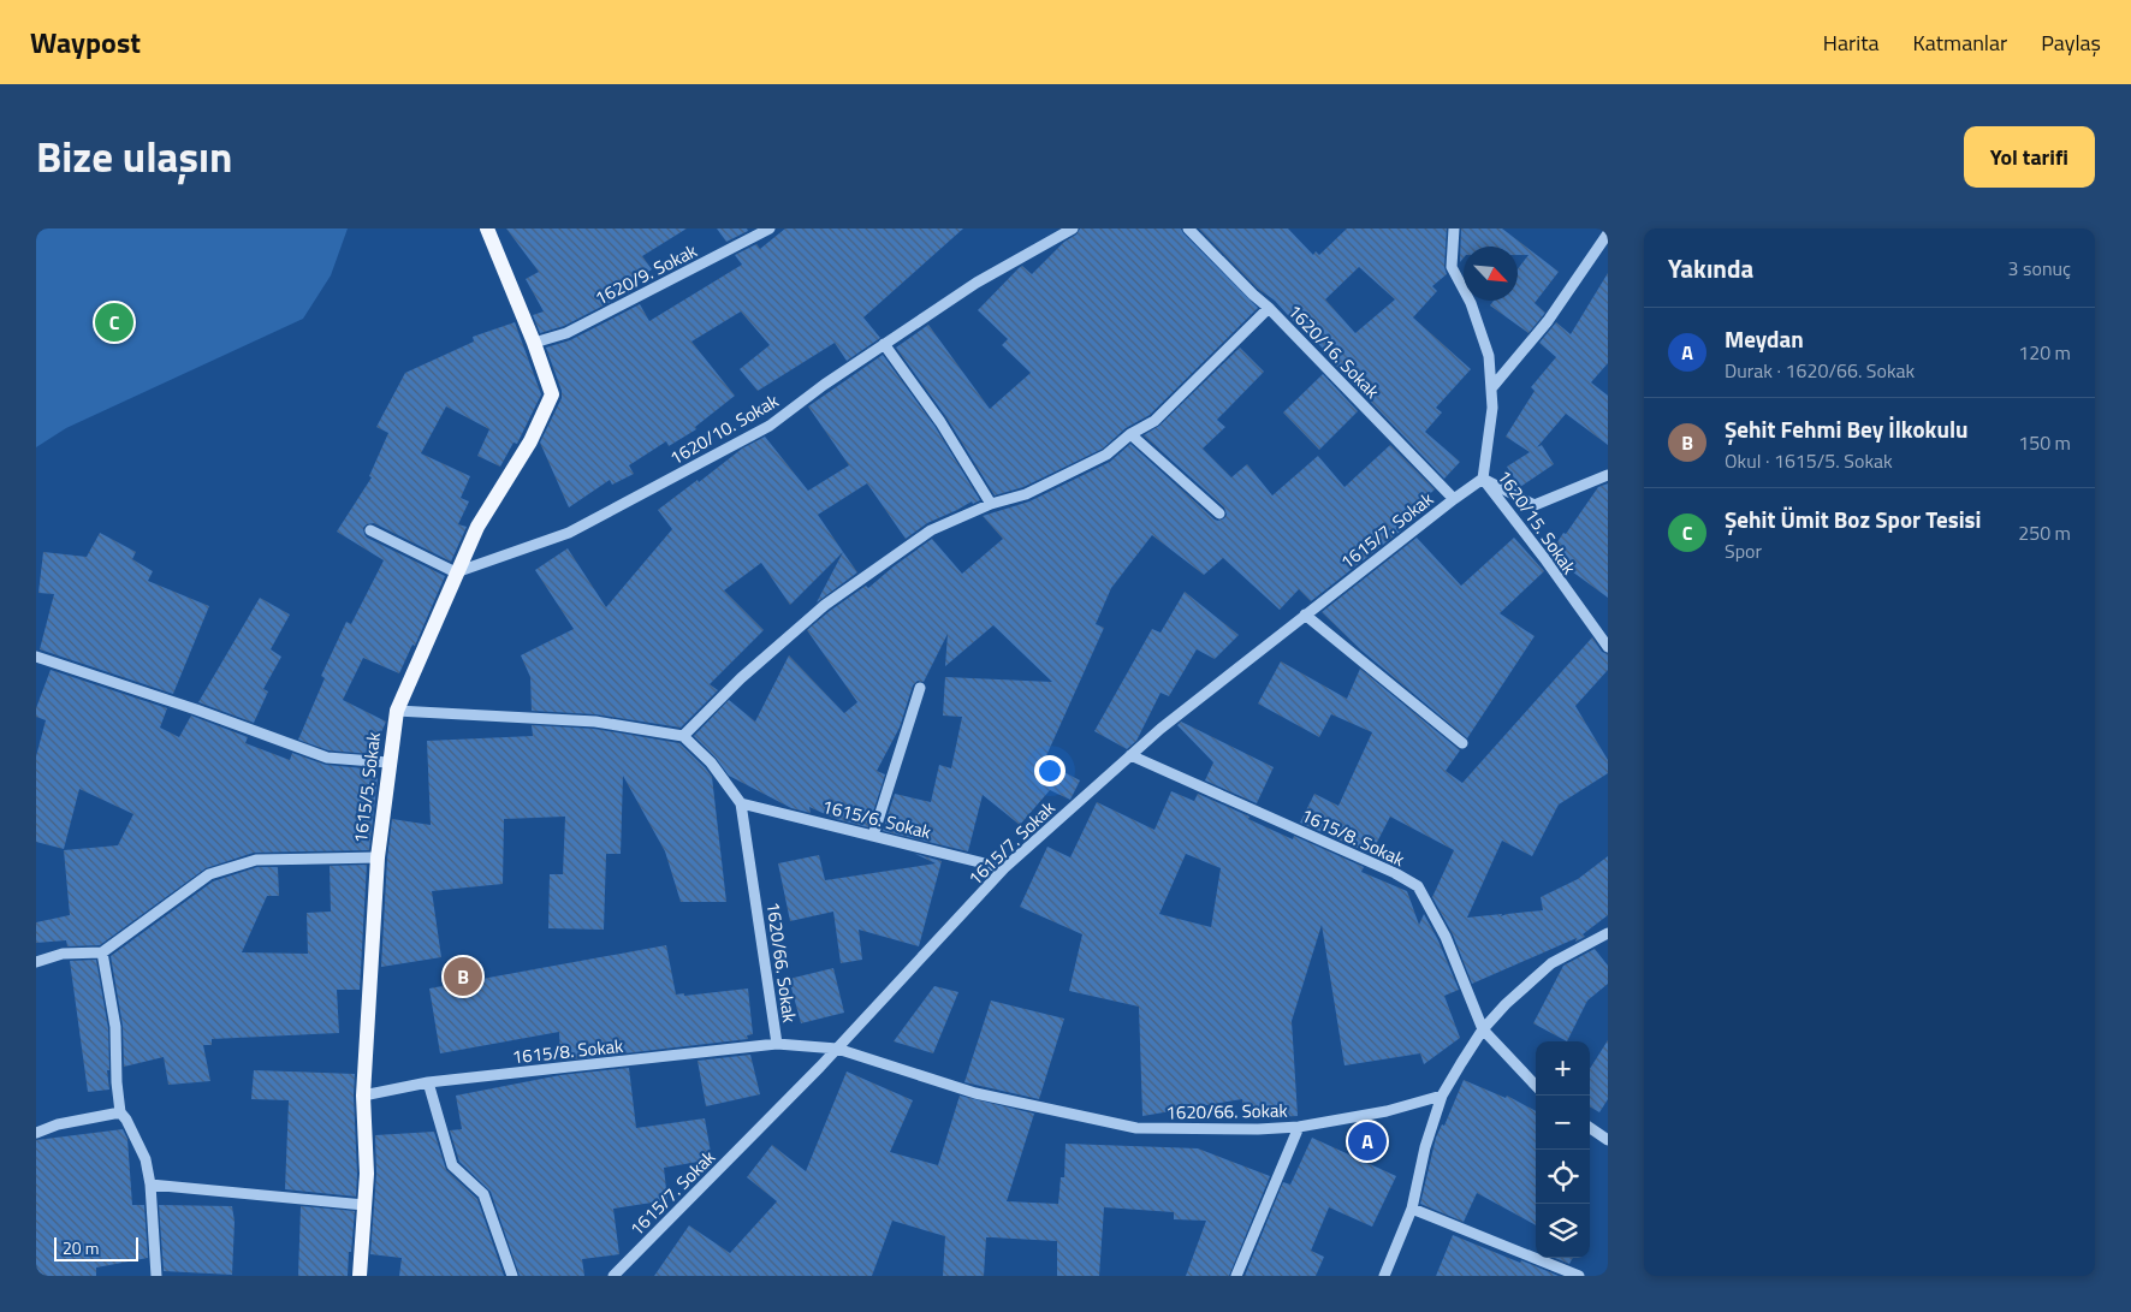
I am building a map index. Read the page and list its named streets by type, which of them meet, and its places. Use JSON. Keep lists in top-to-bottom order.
{
  "streets": {
    "main road": ["1615/5. Sokak"],
    "street": [
      "1620/9. Sokak",
      "1620/16. Sokak",
      "1620/10. Sokak",
      "1620/15. Sokak",
      "1615/7. Sokak",
      "1615/6. Sokak",
      "1615/8. Sokak",
      "1620/66. Sokak"
    ]
  },
  "crossings": [
    ["1620/9. Sokak", "1615/5. Sokak"],
    ["1620/16. Sokak", "1615/7. Sokak"],
    ["1620/10. Sokak", "1615/5. Sokak"],
    ["1620/15. Sokak", "1615/7. Sokak"],
    ["1615/7. Sokak", "1615/6. Sokak"],
    ["1615/7. Sokak", "1615/8. Sokak"],
    ["1615/7. Sokak", "1620/66. Sokak"],
    ["1615/5. Sokak", "1615/8. Sokak"],
    ["1615/6. Sokak", "1620/66. Sokak"],
    ["1615/8. Sokak", "1620/66. Sokak"]
  ],
  "scale_bar": "20 m",
  "north": "bottom right",
  "page": {
    "header": "Waypost",
    "nav": ["Harita", "Katmanlar", "Paylaş"],
    "title": "Bize ulaşın",
    "buttons": "Yol tarifi",
    "heading": ["Yakında", "3 sonuç"],
    "pins": ["C", "B", "A"],
    "list": [
      {
        "mark": "A",
        "name": "Meydan",
        "note": "Durak · 1620/66. Sokak",
        "value": "120 m"
      },
      {
        "mark": "B",
        "name": "Şehit Fehmi Bey İlkokulu",
        "note": "Okul · 1615/5. Sokak",
        "value": "150 m"
      },
      {
        "mark": "C",
        "name": "Şehit Ümit Boz Spor Tesisi",
        "note": "Spor",
        "value": "250 m"
      }
    ],
    "map_buttons": ["+", "−"],
    "scale": "20 m"
  }
}
